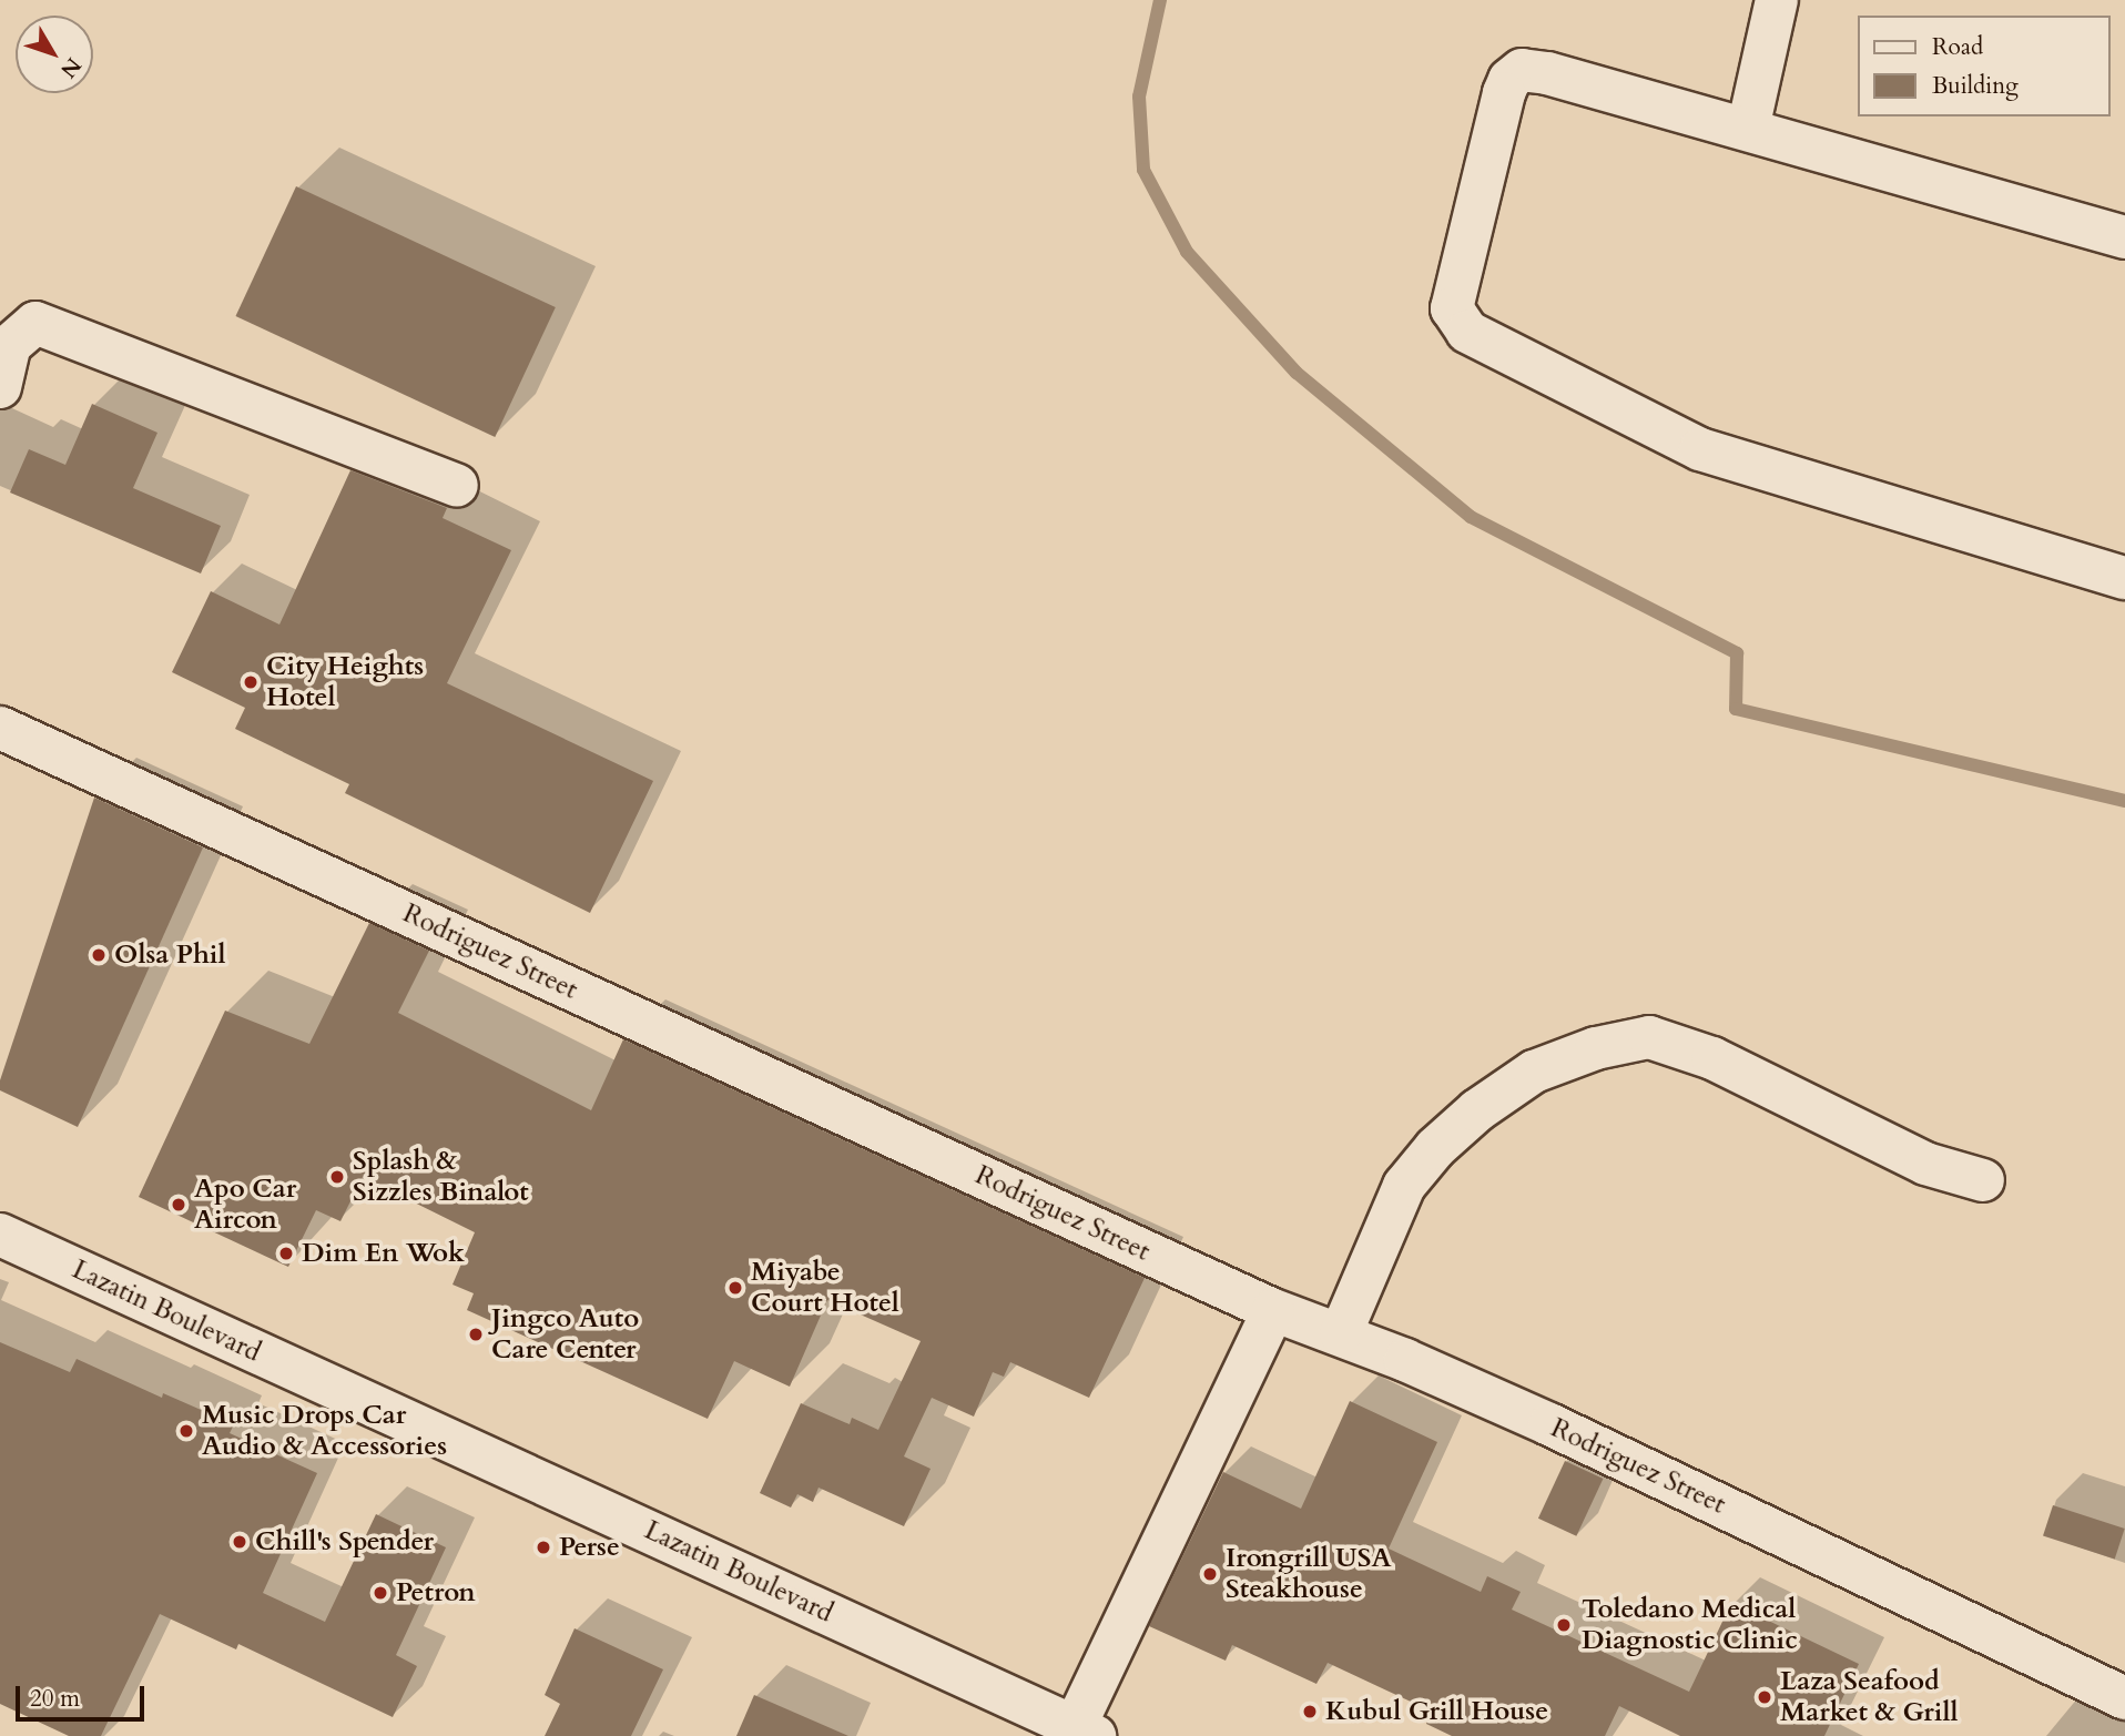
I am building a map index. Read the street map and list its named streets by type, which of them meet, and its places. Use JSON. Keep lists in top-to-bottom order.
{
  "streets": {
    "street": ["Rodriguez Street", "Lazatin Boulevard"]
  },
  "places": [
    "City Heights Hotel",
    "Olsa Phil",
    "Splash & Sizzles Binalot",
    "Apo Car Aircon",
    "Dim En Wok",
    "Miyabe Court Hotel",
    "Jingco Auto Care Center",
    "Music Drops Car Audio & Accessories",
    "Chill's Spender",
    "Perse",
    "Irongrill USA Steakhouse",
    "Petron",
    "Toledano Medical Diagnostic Clinic",
    "Laza Seafood Market & Grill",
    "Kubul Grill House"
  ],
  "legend": ["Road", "Building"],
  "scale_bar": "20 m",
  "north": "bottom right"
}
